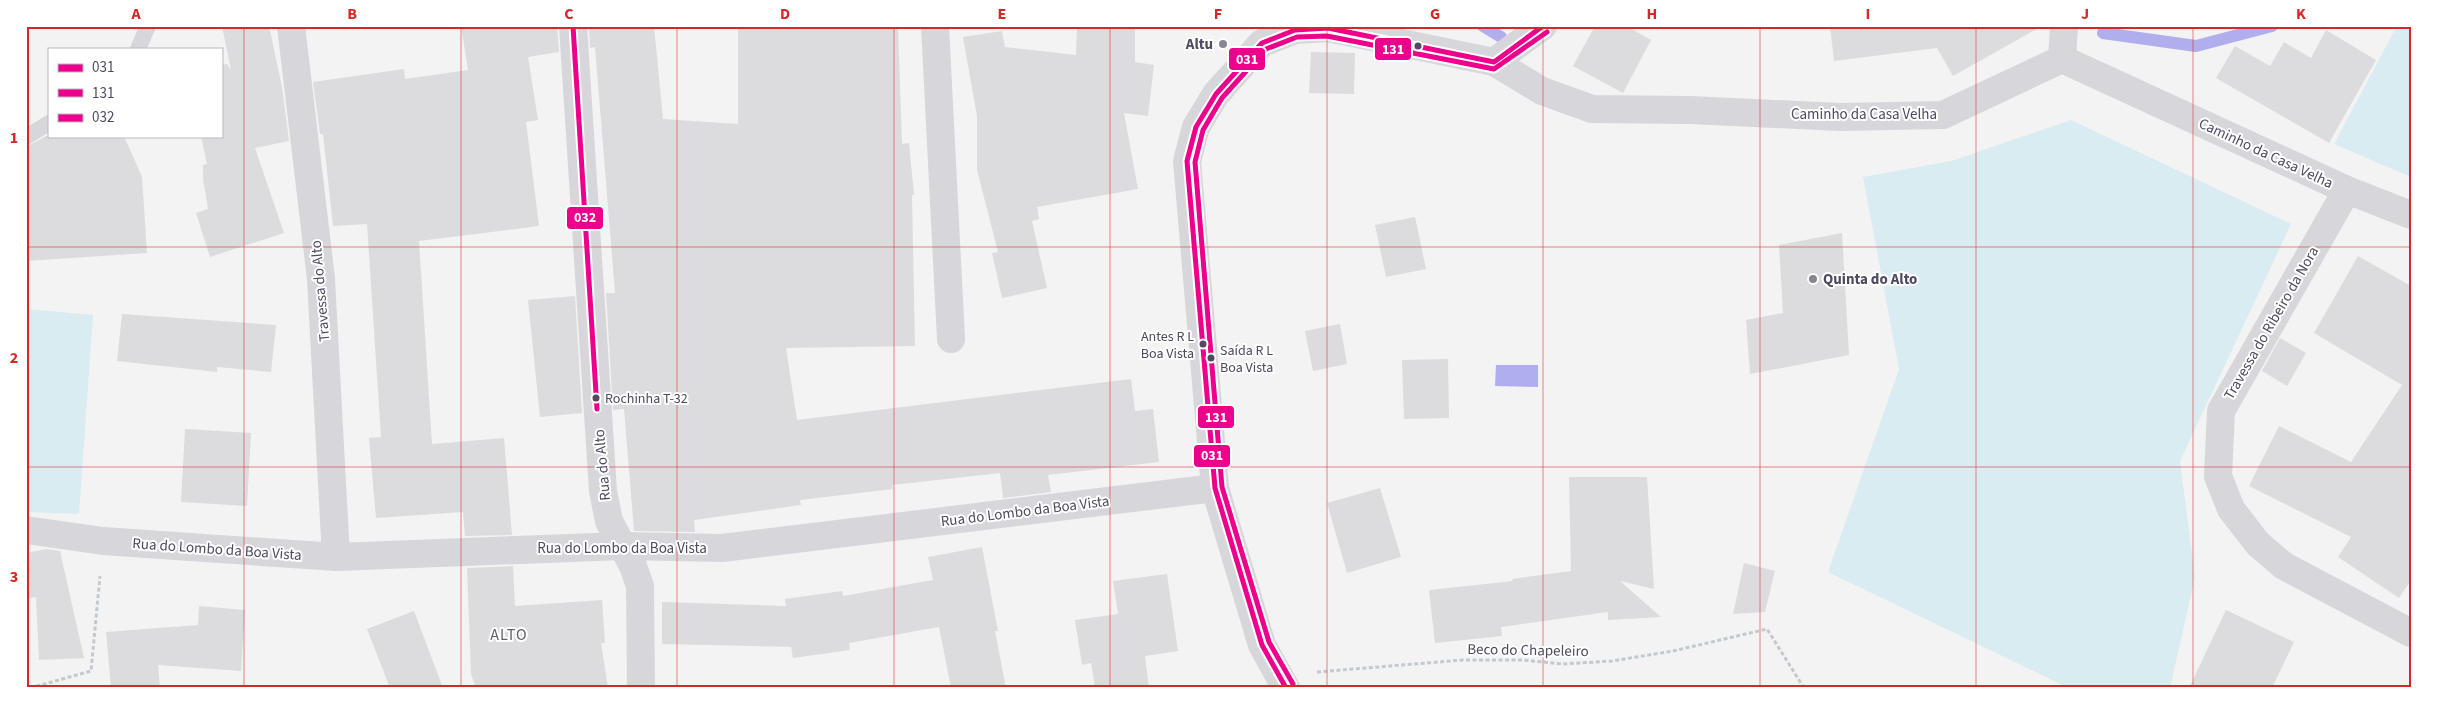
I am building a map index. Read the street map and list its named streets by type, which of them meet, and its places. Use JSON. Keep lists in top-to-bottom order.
{
  "streets": {
    "street": [
      "Caminho da Casa Velha",
      "Travessa do Alto",
      "Travessa do Ribeiro da Nora",
      "Rua do Alto",
      "Rua do Lombo da Boa Vista"
    ],
    "path": ["Beco do Chapeleiro"]
  },
  "crossings": [
    ["Caminho da Casa Velha", "Travessa do Ribeiro da Nora"],
    ["Travessa do Alto", "Rua do Lombo da Boa Vista"],
    ["Rua do Alto", "Rua do Lombo da Boa Vista"]
  ],
  "districts": ["ALTO"],
  "places": [
    "Altu",
    "Quinta do Alto",
    "Antes R L Boa Vista",
    "Saída R L Boa Vista",
    "Rochinha T-32"
  ],
  "lines": ["transit line 031", "transit line 032", "transit line 131"],
  "legend": ["031", "131", "032"],
  "grid": {
    "columns": [
      "A",
      "B",
      "C",
      "D",
      "E",
      "F",
      "G",
      "H",
      "I",
      "J",
      "K"
    ],
    "rows": ["1", "2", "3"]
  }
}
